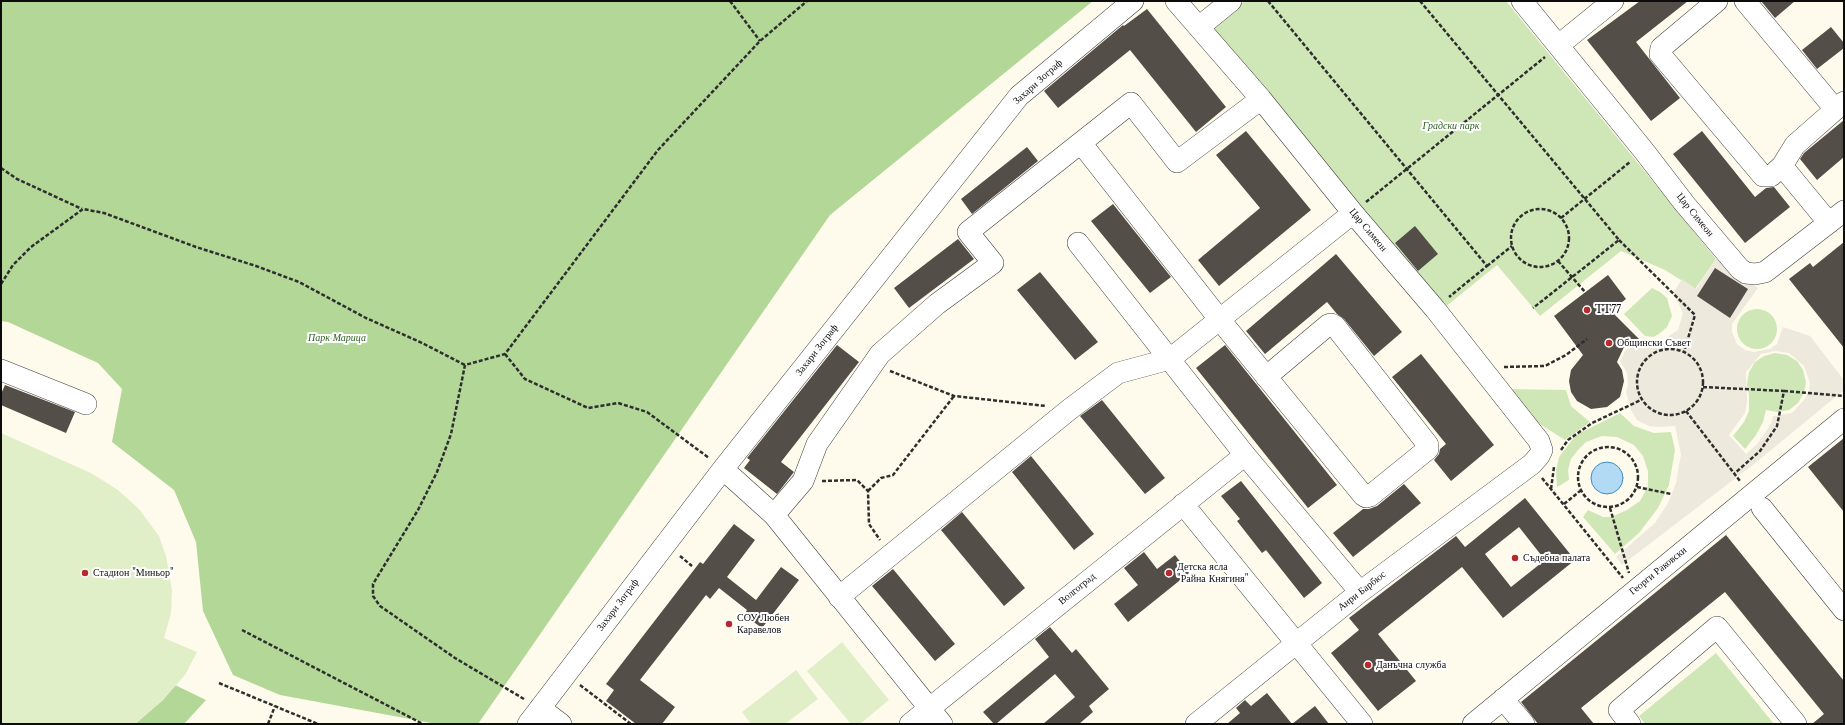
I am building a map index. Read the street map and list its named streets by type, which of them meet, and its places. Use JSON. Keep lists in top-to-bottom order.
{
  "streets": {
    "street": [
      "Захари Зограф",
      "Цар Симеон",
      "Георги Раковски",
      "Волгоград",
      "Анри Барбюс"
    ]
  },
  "crossings": [
    ["Цар Симеон", "Анри Барбюс"]
  ],
  "parks": ["Градски парк", "Парк Марица"],
  "places": [
    "TT77",
    "Общински Съвет",
    "Съдебна палата",
    "Стадион \"Миньор\"",
    "Детска ясла \"Райна Княгиня\"",
    "СОУ Любен Каравелов",
    "Данъчна служба"
  ]
}
